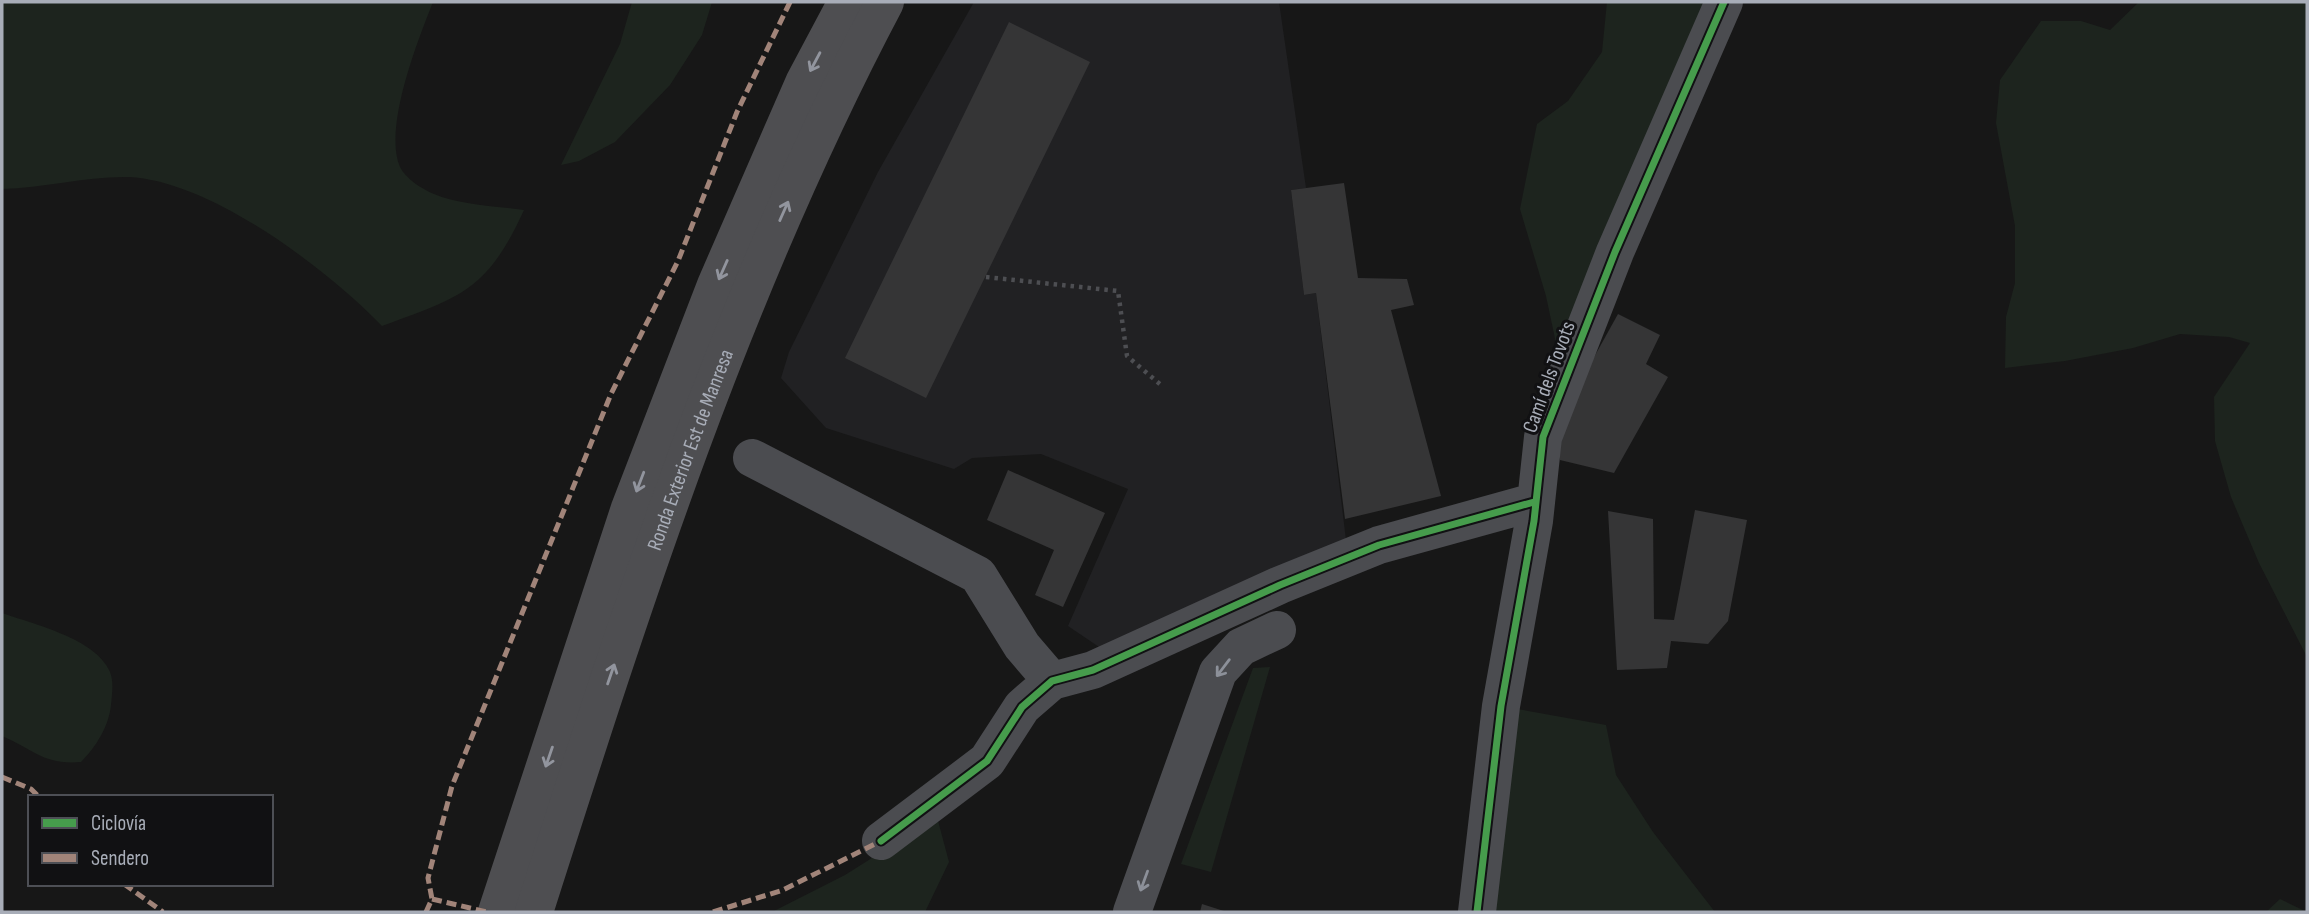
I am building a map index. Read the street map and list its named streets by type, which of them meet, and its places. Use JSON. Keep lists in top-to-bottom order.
{
  "streets": {
    "highway": ["Ronda Exterior Est de Manresa"],
    "street": ["Camí dels Tovots"]
  },
  "legend": ["Ciclovía", "Sendero"]
}
